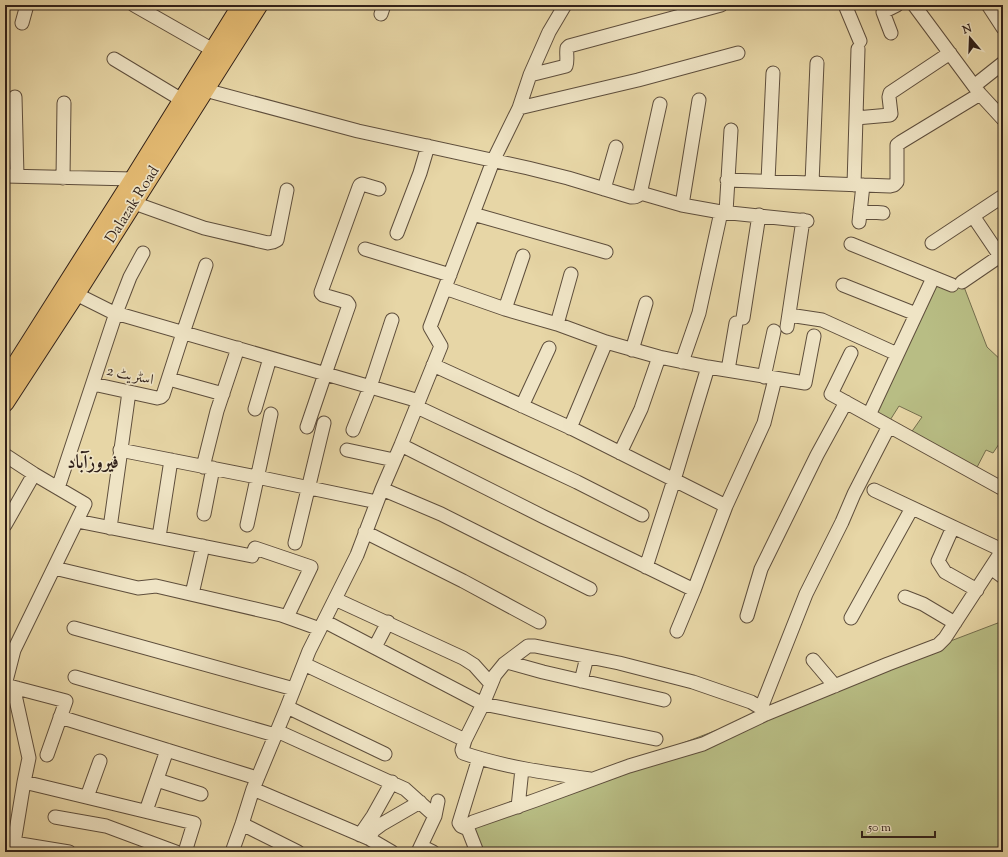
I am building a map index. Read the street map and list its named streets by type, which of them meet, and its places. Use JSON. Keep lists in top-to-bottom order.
{
  "streets": {
    "main road": ["Dalazak Road"],
    "street": ["اسٹریٹ 2"]
  },
  "districts": ["فیروزآباد"],
  "scale_bar": "50 m",
  "north": "top"
}
